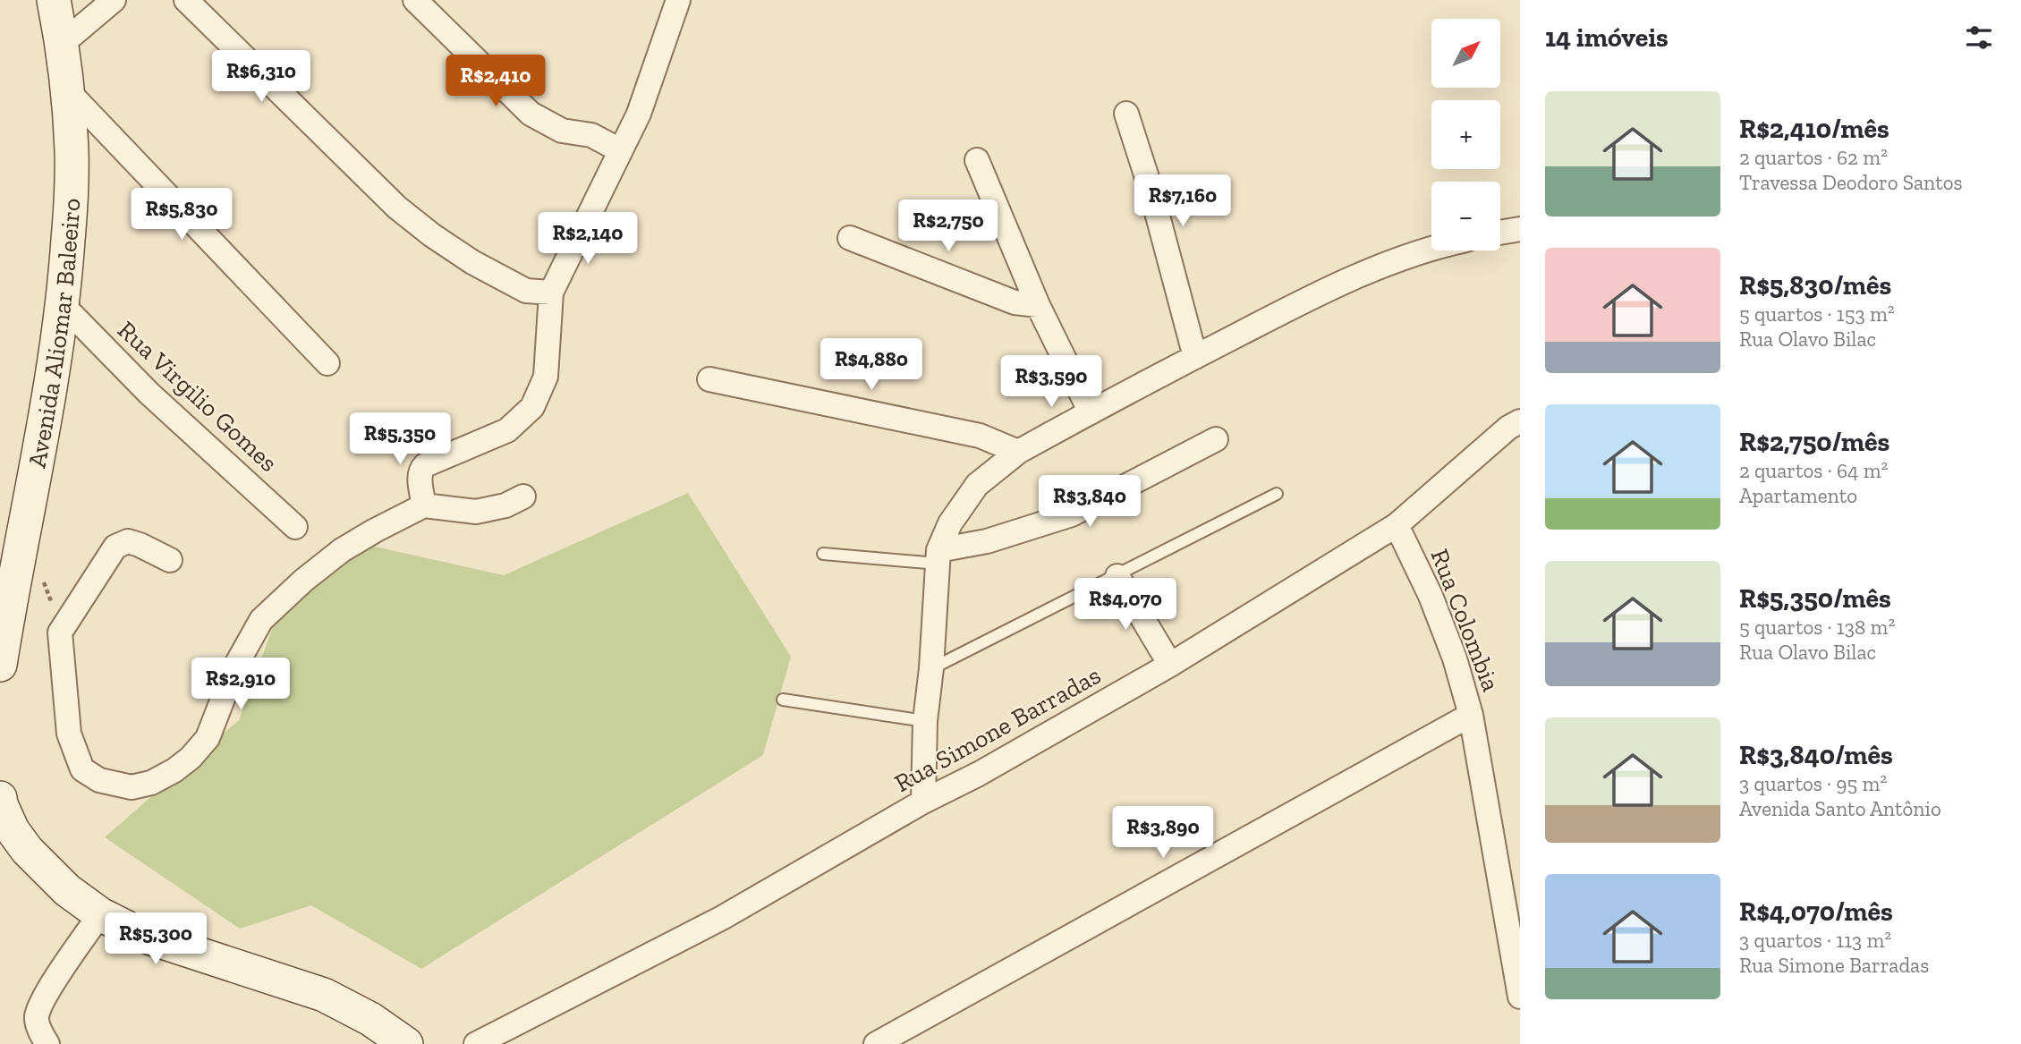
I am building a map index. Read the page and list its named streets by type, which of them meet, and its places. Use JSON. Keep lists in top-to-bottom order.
{
  "streets": {
    "main road": ["Avenida Aliomar Baleeiro"],
    "street": ["Rua Virgilio Gomes", "Rua Colombia", "Rua Simone Barradas"]
  },
  "crossings": [
    ["Avenida Aliomar Baleeiro", "Rua Virgilio Gomes"],
    ["Rua Colombia", "Rua Simone Barradas"]
  ],
  "north": "top right",
  "page": {
    "heading": "14 imóveis",
    "map_buttons": ["+", "−"],
    "price": [
      "R$6,310",
      "R$2,410",
      "R$7,160",
      "R$5,830",
      "R$2,750",
      "R$2,140",
      "R$4,880",
      "R$3,590",
      "R$5,350",
      "R$3,840",
      "R$4,070",
      "R$2,910",
      "R$3,890",
      "R$5,300"
    ],
    "list": [
      {
        "name": "R$2,410/mês",
        "note": "2 quartos · 62 m² · Travessa Deodoro Santos"
      },
      {
        "name": "R$5,830/mês",
        "note": "5 quartos · 153 m² · Rua Olavo Bilac"
      },
      {
        "name": "R$2,750/mês",
        "note": "2 quartos · 64 m² · Apartamento"
      },
      {
        "name": "R$5,350/mês",
        "note": "5 quartos · 138 m² · Rua Olavo Bilac"
      },
      {
        "name": "R$3,840/mês",
        "note": "3 quartos · 95 m² · Avenida Santo Antônio"
      },
      {
        "name": "R$4,070/mês",
        "note": "3 quartos · 113 m² · Rua Simone Barradas"
      }
    ]
  }
}
